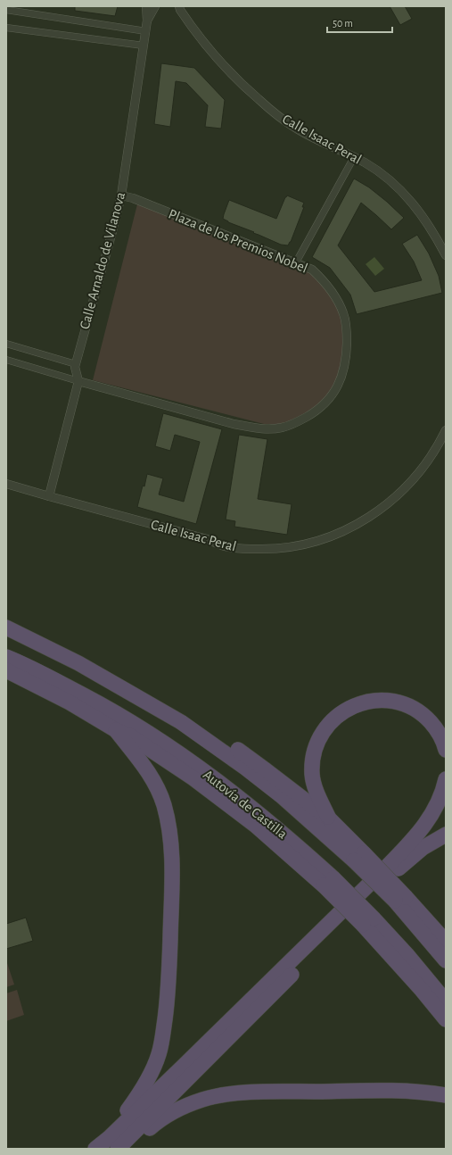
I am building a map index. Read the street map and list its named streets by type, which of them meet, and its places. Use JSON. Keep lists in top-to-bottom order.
{
  "streets": {
    "highway": ["Autovía de Castilla"],
    "street": ["Calle Isaac Peral", "Plaza de los Premios Nobel", "Calle Arnaldo de Vilanova"]
  },
  "crossings": [
    ["Calle Isaac Peral", "Calle Arnaldo de Vilanova"],
    ["Plaza de los Premios Nobel", "Calle Arnaldo de Vilanova"]
  ],
  "scale_bar": "50 m"
}
